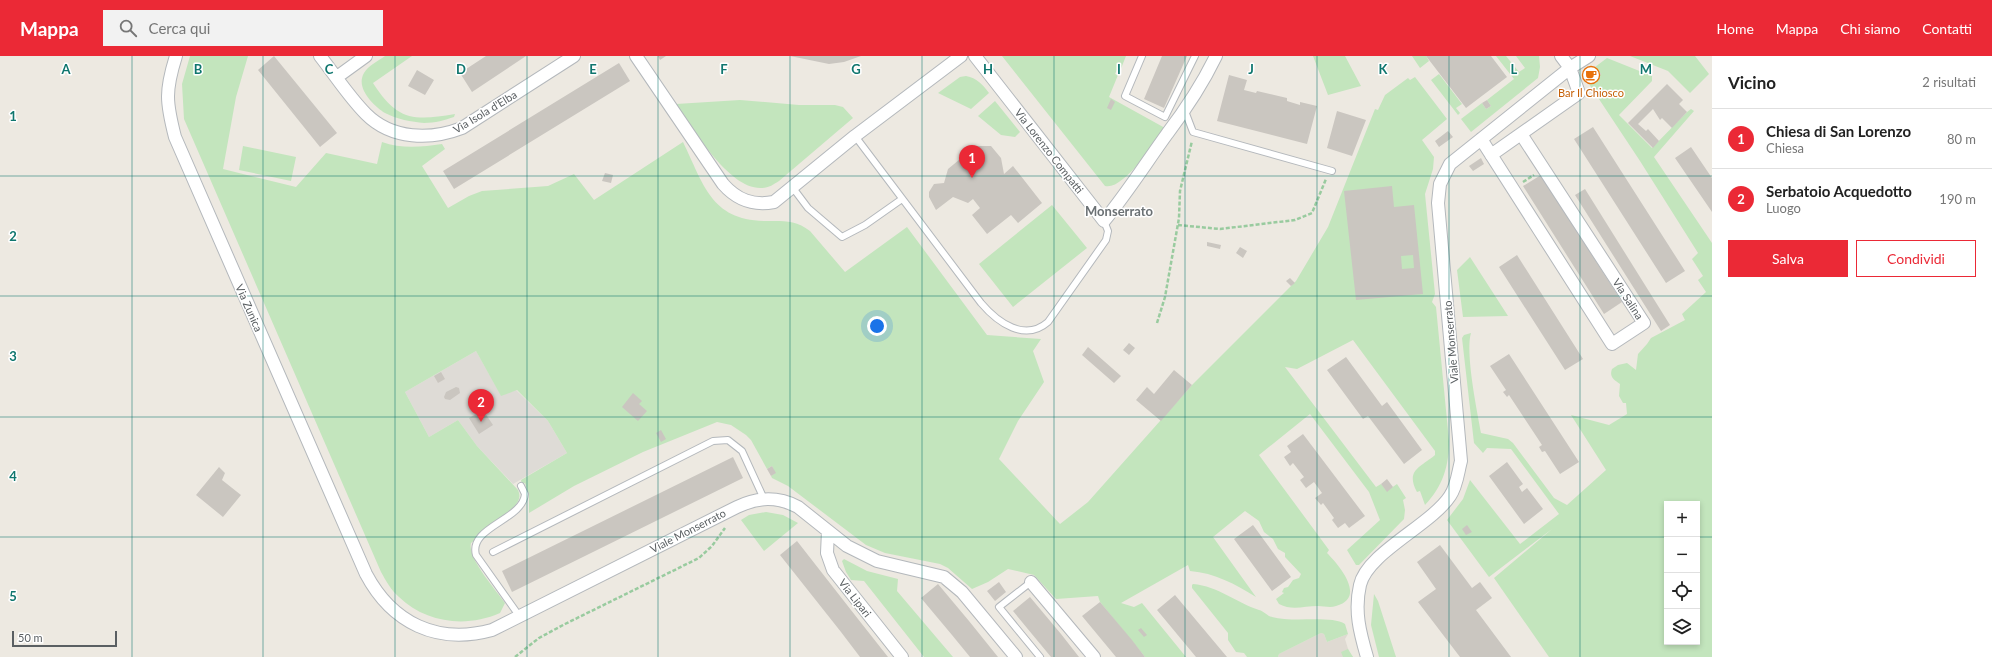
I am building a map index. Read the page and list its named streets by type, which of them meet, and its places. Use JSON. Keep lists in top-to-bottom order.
{
  "streets": {
    "street": [
      "Via Isola d'Elba",
      "Via Lorenzo Compatti",
      "Via Salina",
      "Via Zunica",
      "Viale Monserrato",
      "Via Lipari"
    ]
  },
  "crossings": [
    ["Via Salina", "Viale Monserrato"],
    ["Via Zunica", "Viale Monserrato"],
    ["Viale Monserrato", "Via Lipari"]
  ],
  "districts": ["Monserrato"],
  "places": {
    "cafe": ["Bar Il Chiosco"]
  },
  "scale_bar": "50 m",
  "page": {
    "header": "Mappa",
    "search": "Cerca qui",
    "nav": [
      "Home",
      "Mappa",
      "Chi siamo",
      "Contatti"
    ],
    "heading": ["Vicino", "2 risultati"],
    "list": [
      {
        "mark": "1",
        "name": "Chiesa di San Lorenzo",
        "note": "Chiesa",
        "value": "80 m"
      },
      {
        "mark": "2",
        "name": "Serbatoio Acquedotto",
        "note": "Luogo",
        "value": "190 m"
      }
    ],
    "pins": ["1", "2"],
    "buttons": ["Salva", "Condividi"],
    "map_buttons": ["+", "−"],
    "scale": "50 m"
  },
  "grid": {
    "columns": [
      "A",
      "B",
      "C",
      "D",
      "E",
      "F",
      "G",
      "H",
      "I",
      "J",
      "K",
      "L",
      "M"
    ],
    "rows": [
      "1",
      "2",
      "3",
      "4",
      "5"
    ]
  }
}
